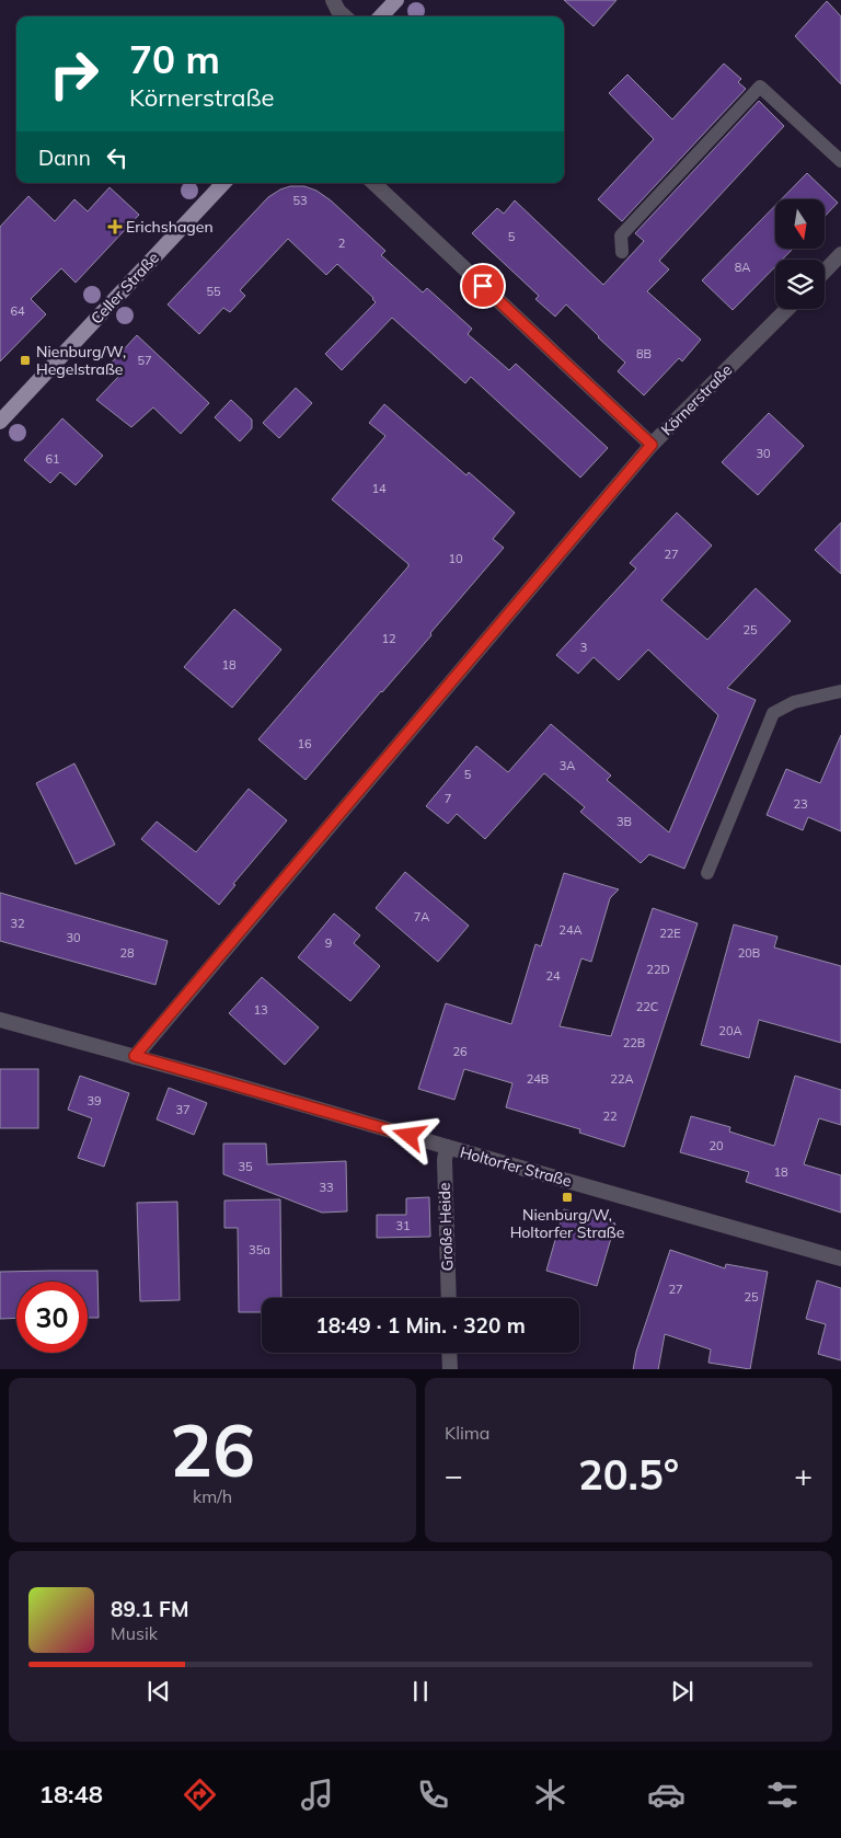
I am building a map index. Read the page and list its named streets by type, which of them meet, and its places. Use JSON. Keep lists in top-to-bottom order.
{
  "streets": {
    "main road": ["Celler Straße"],
    "street": ["Körnerstraße", "Holtorfer Straße", "Große Heide"]
  },
  "crossings": [
    ["Körnerstraße", "Holtorfer Straße"],
    ["Holtorfer Straße", "Große Heide"]
  ],
  "places": {
    "health": ["Erichshagen"],
    "transit": ["Nienburg/W, Hegelstraße", "Nienburg/W, Holtorfer Straße"]
  },
  "house_numbers": [
    "53",
    "5",
    "2",
    "8A",
    "55",
    "64",
    "8B",
    "57",
    "30",
    "61",
    "14",
    "27",
    "10",
    "25",
    "12",
    "3",
    "18",
    "16",
    "3A",
    "5",
    "7",
    "23",
    "3B",
    "7A",
    "32",
    "24A",
    "22E",
    "30",
    "9",
    "28",
    "20B",
    "22D",
    "24",
    "22C",
    "13",
    "20A",
    "22B",
    "26",
    "24B",
    "22A",
    "39",
    "37",
    "22",
    "20",
    "35",
    "18",
    "33",
    "31",
    "35a",
    "27",
    "25"
  ],
  "north": "bottom",
  "page": {
    "turn": ["70 m", "Körnerstraße"],
    "then": "Dann",
    "limit": "30",
    "trip": "18:49 · 1 Min. · 320 m",
    "tile": [
      ["26", "km/h"],
      "Klima"
    ],
    "heat": ["−", "20.5°", "+"],
    "song": ["89.1 FM", "Musik"],
    "tabs": "18:48"
  }
}
